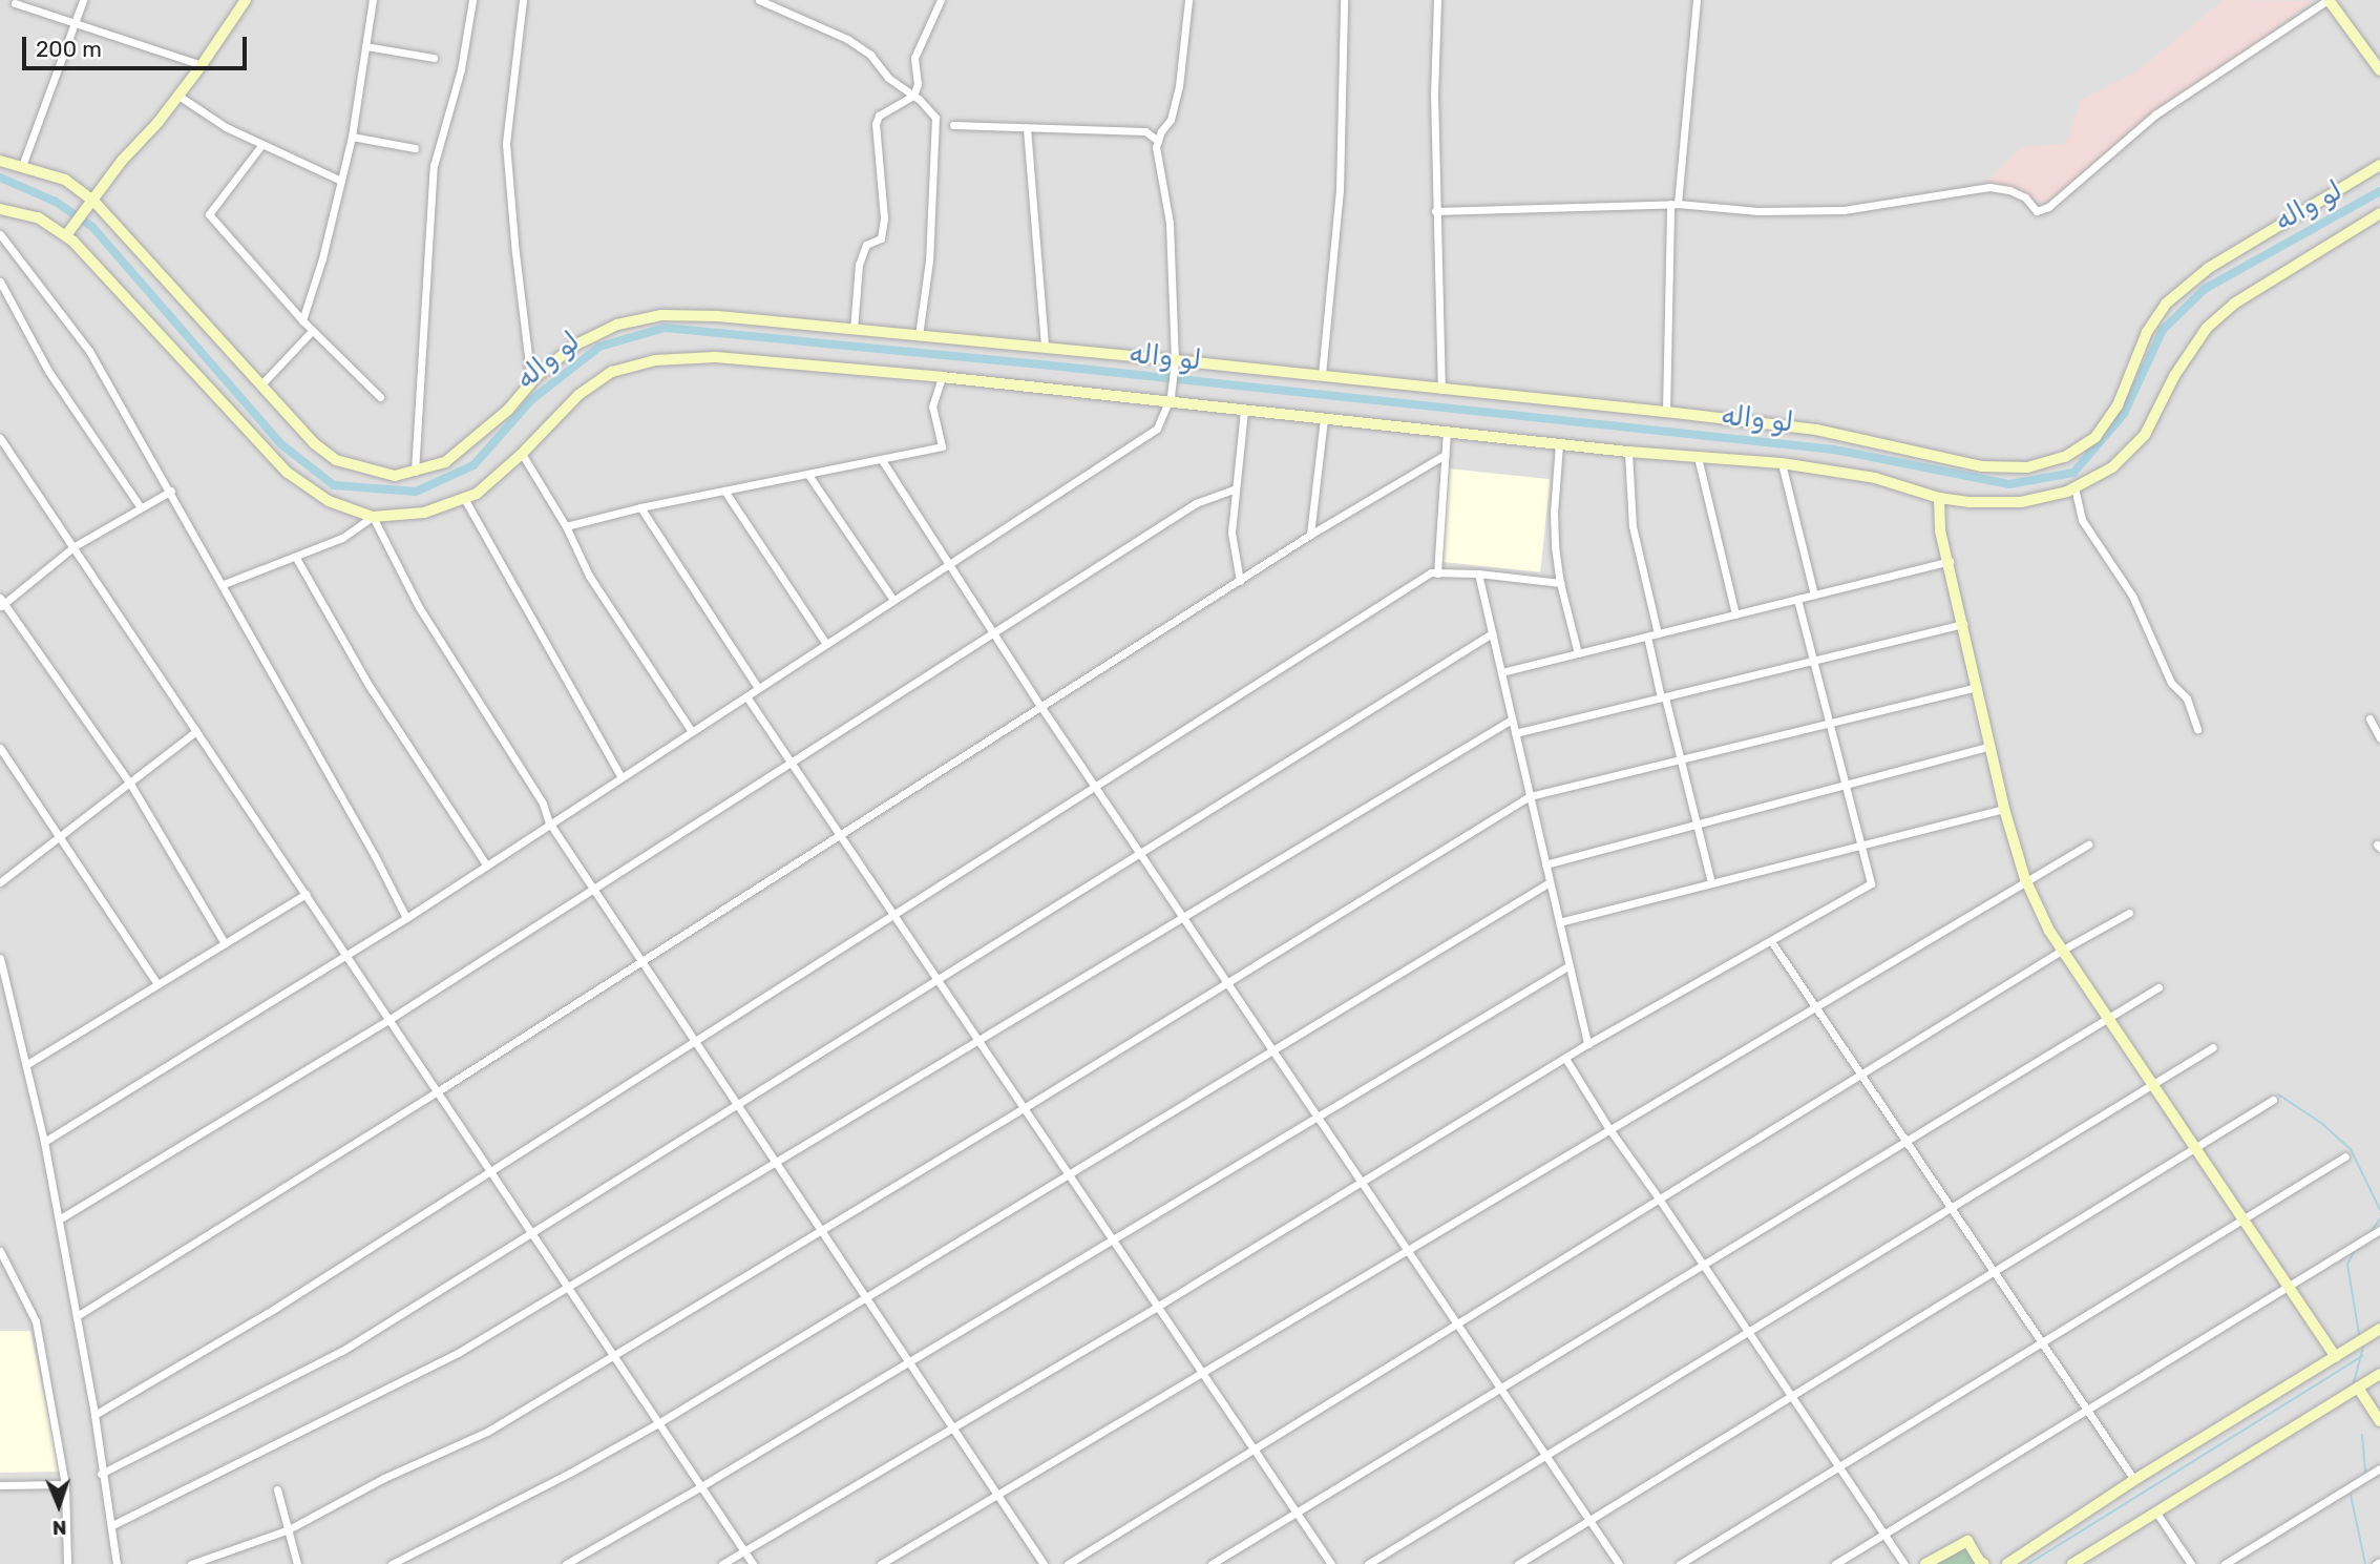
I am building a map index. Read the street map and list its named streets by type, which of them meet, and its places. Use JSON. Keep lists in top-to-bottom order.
{
  "water": ["لو واله"],
  "scale_bar": "200 m",
  "north": "bottom"
}
